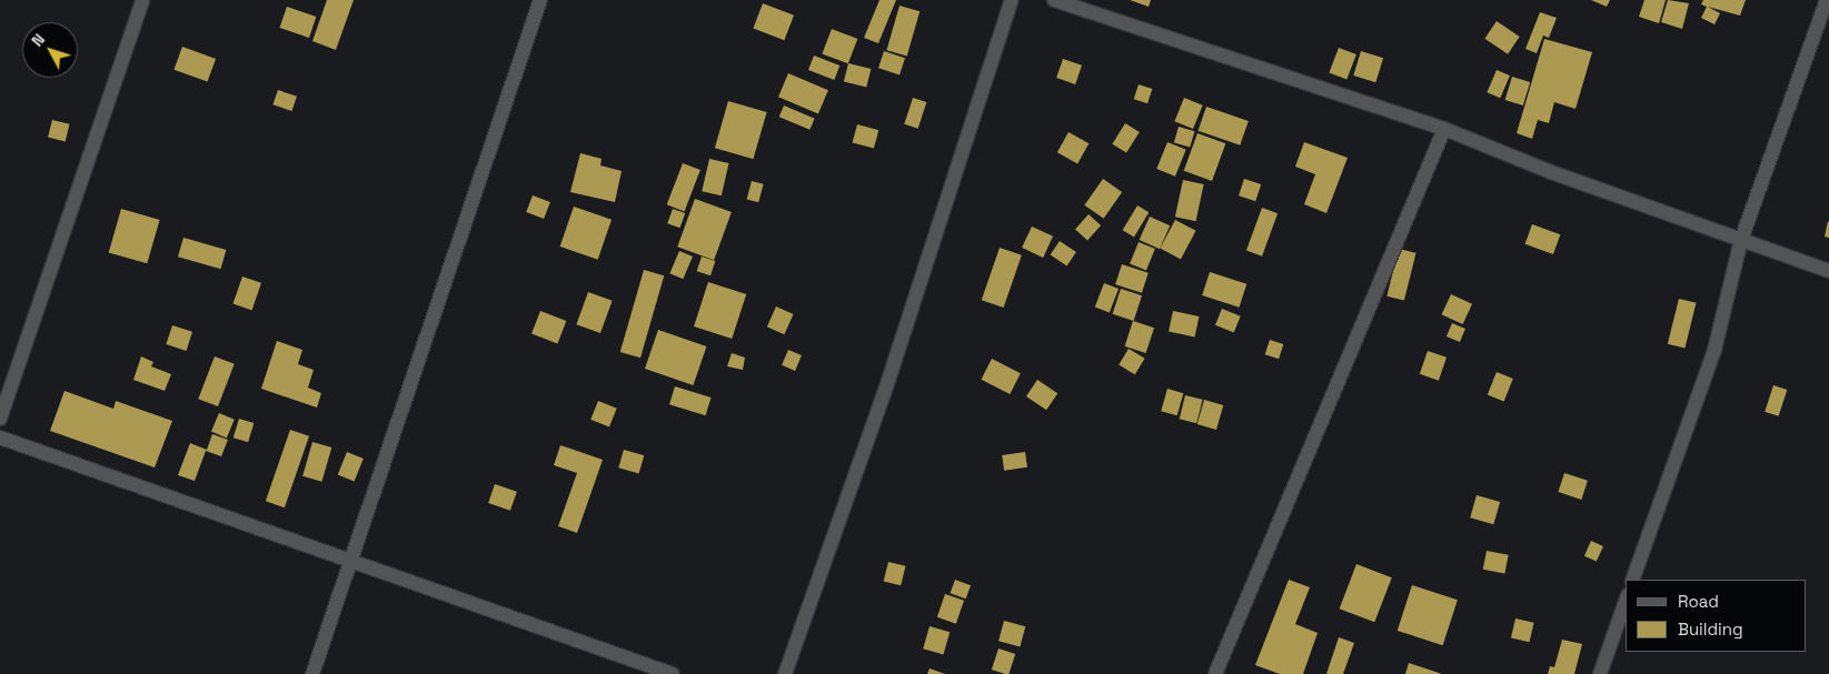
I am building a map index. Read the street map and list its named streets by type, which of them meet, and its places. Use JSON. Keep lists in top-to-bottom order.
{
  "legend": ["Road", "Building"],
  "north": "top left"
}
